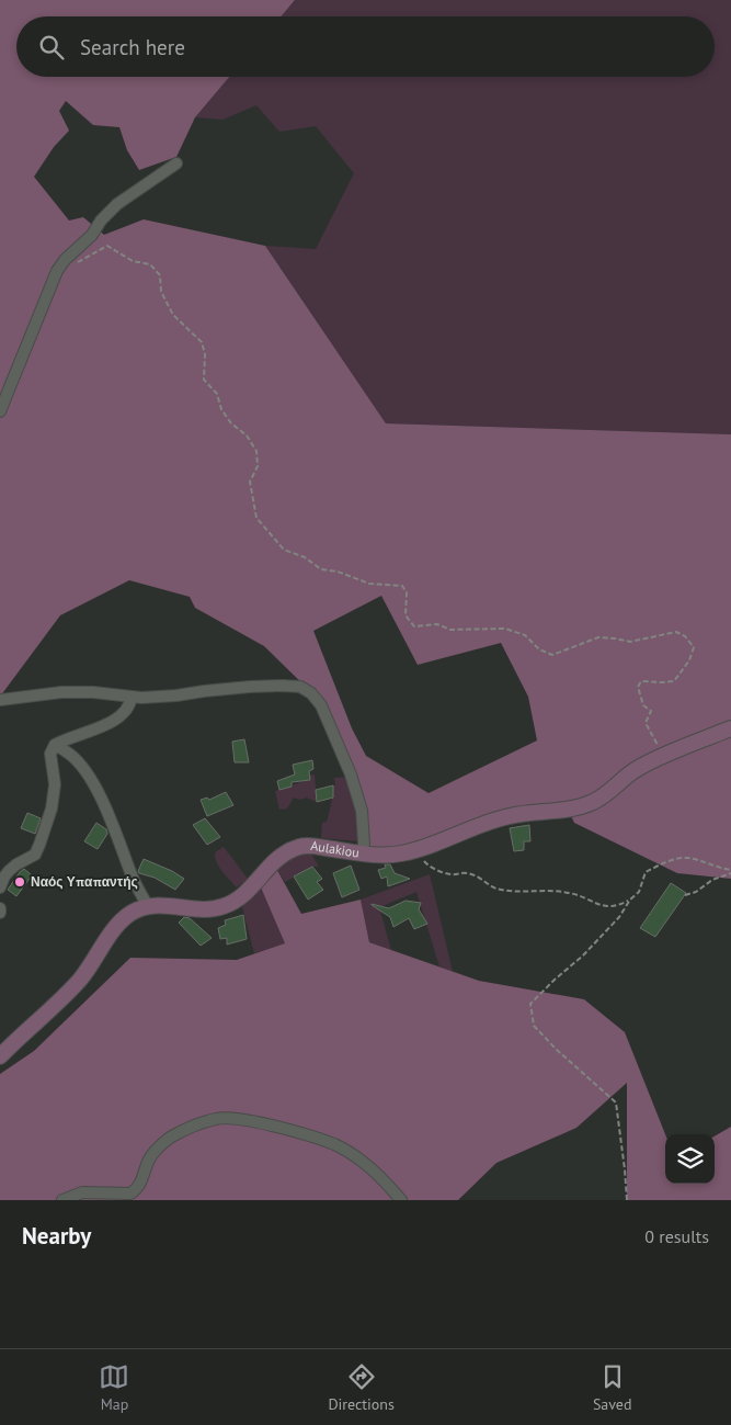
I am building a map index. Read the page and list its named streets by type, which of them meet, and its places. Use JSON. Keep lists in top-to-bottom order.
{
  "streets": {
    "street": ["Aulakiou"]
  },
  "places": ["Ναός Υπαπαντής"],
  "page": {
    "search": "Search here",
    "heading": ["Nearby", "0 results"],
    "nav": ["Map", "Directions", "Saved"]
  }
}
